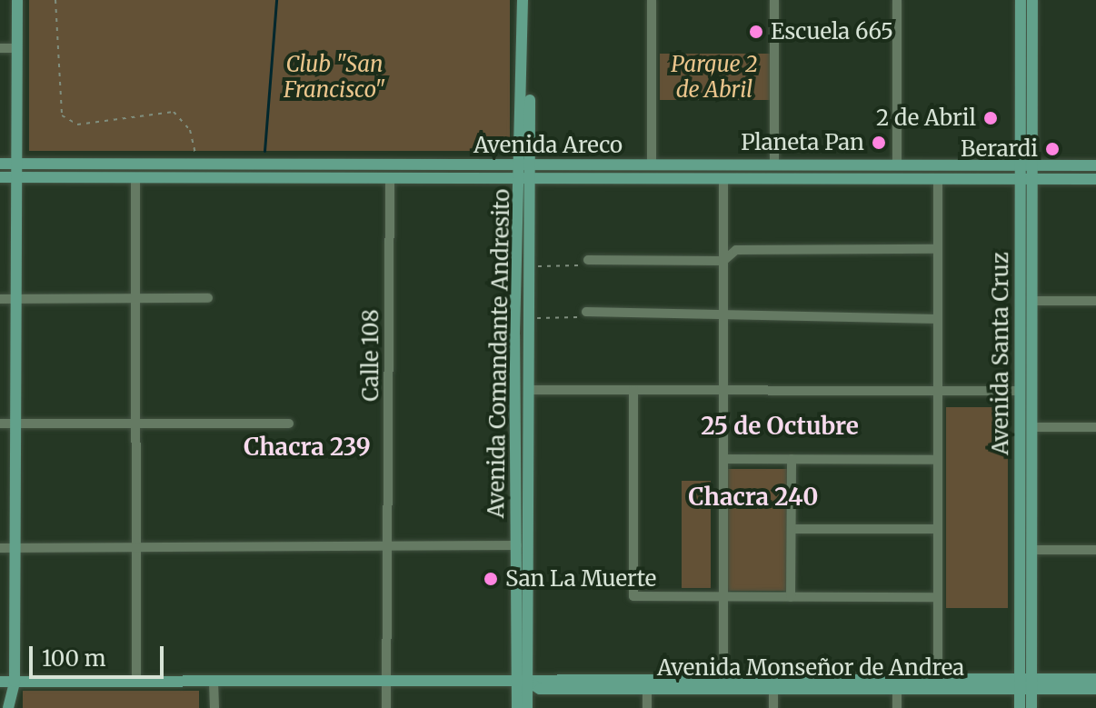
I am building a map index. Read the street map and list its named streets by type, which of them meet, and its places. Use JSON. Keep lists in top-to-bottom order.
{
  "streets": {
    "main road": [
      "Avenida Areco",
      "Avenida Comandante Andresito",
      "Avenida Santa Cruz",
      "Avenida Monseñor de Andrea"
    ],
    "street": ["Calle 108"]
  },
  "crossings": [
    ["Avenida Areco", "Avenida Comandante Andresito"],
    ["Avenida Areco", "Avenida Santa Cruz"],
    ["Avenida Areco", "Calle 108"],
    ["Avenida Comandante Andresito", "Avenida Monseñor de Andrea"],
    ["Avenida Santa Cruz", "Avenida Monseñor de Andrea"],
    ["Calle 108", "Avenida Monseñor de Andrea"]
  ],
  "districts": ["25 de Octubre", "Chacra 239", "Chacra 240"],
  "parks": ["Club \"San Francisco\"", "Parque 2 de Abril"],
  "places": [
    "Escuela 665",
    "2 de Abril",
    "Planeta Pan",
    "Berardi",
    "San La Muerte"
  ],
  "scale_bar": "100 m"
}
